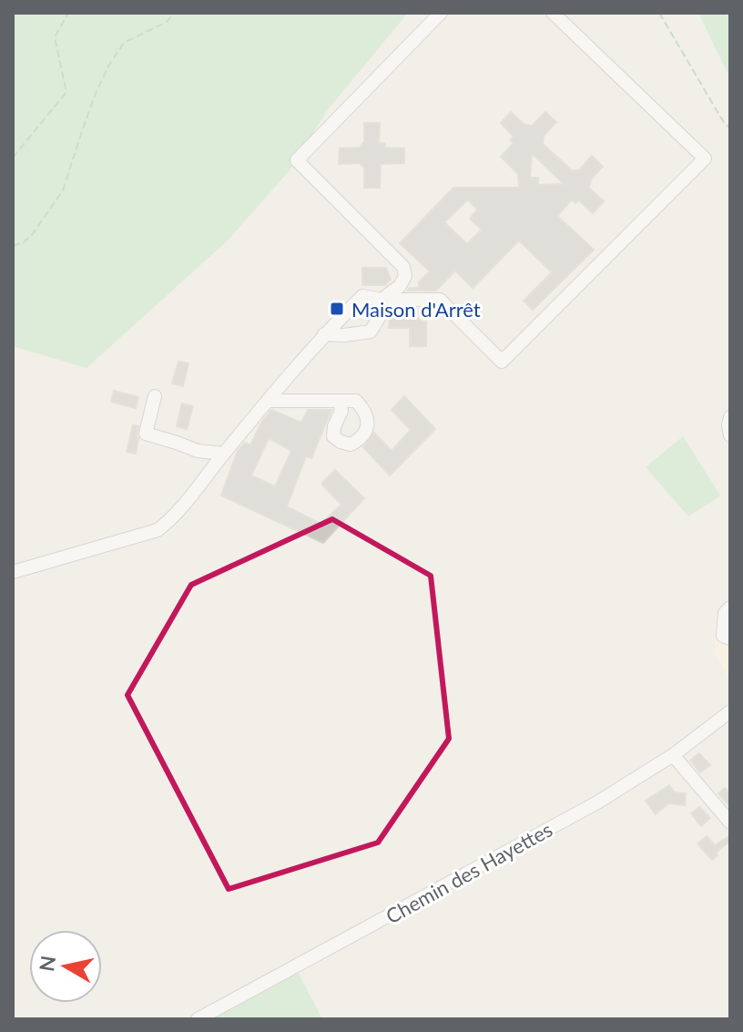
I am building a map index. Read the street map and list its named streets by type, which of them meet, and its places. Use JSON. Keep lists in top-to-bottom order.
{
  "streets": {
    "street": ["Chemin des Hayettes"]
  },
  "places": {
    "transit": ["Maison d'Arrêt"]
  },
  "north": "left"
}
